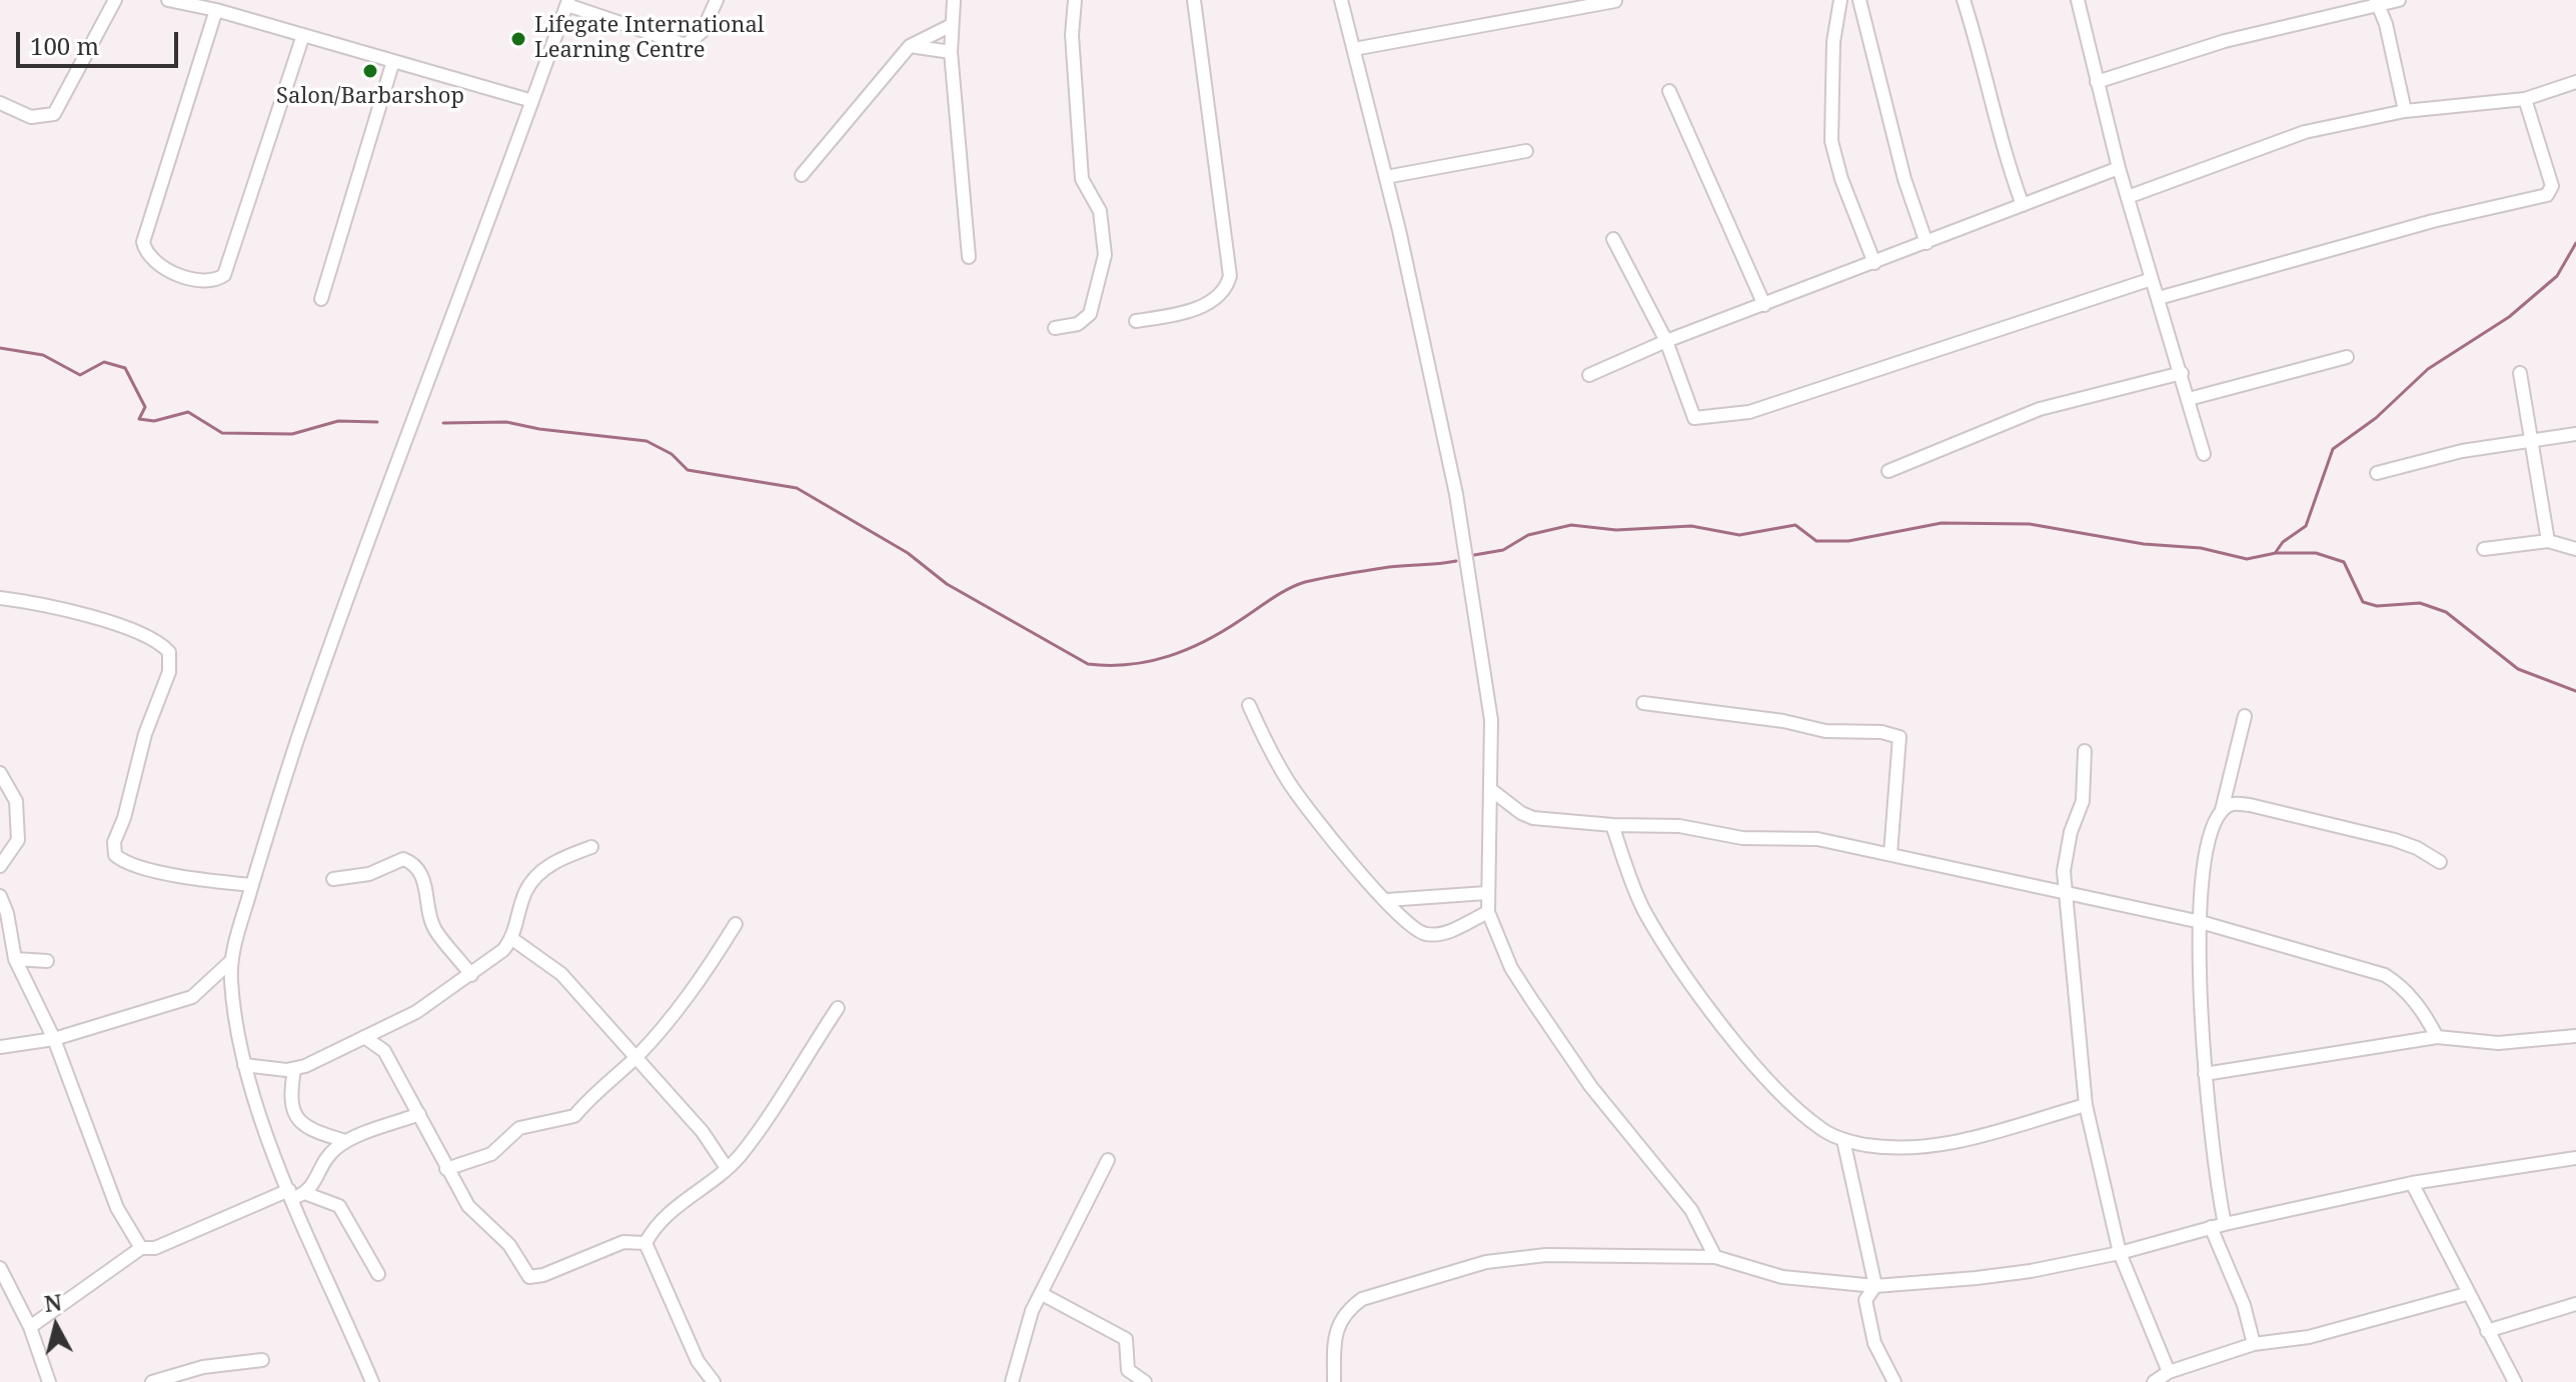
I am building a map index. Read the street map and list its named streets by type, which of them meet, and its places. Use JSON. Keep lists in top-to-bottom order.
{
  "places": ["Lifegate International Learning Centre", "Salon/Barbarshop"],
  "scale_bar": "100 m",
  "north": "top"
}
